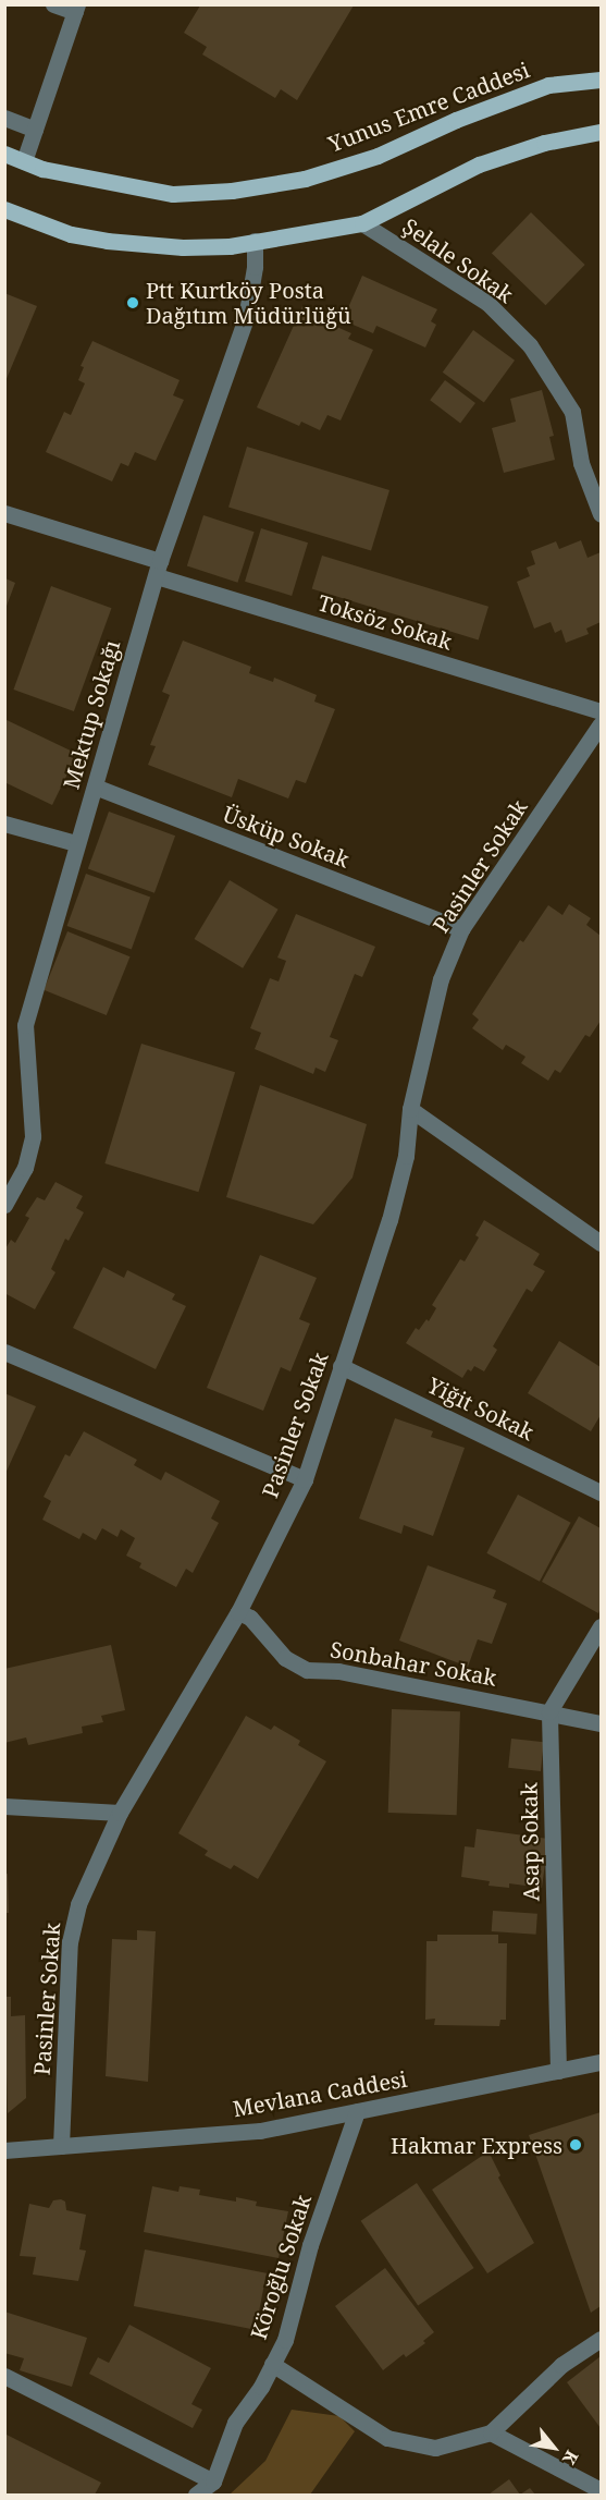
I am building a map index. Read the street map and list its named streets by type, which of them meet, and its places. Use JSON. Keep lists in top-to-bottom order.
{
  "streets": {
    "main road": ["Yunus Emre Caddesi"],
    "street": [
      "Şelale Sokak",
      "Toksöz Sokak",
      "Mektup Sokağı",
      "Üsküp Sokak",
      "Pasinler Sokak",
      "Yiğit Sokak",
      "Sonbahar Sokak",
      "Asap Sokak",
      "Mevlana Caddesi",
      "Köroğlu Sokak"
    ]
  },
  "crossings": [
    ["Toksöz Sokak", "Mektup Sokağı"],
    ["Mektup Sokağı", "Üsküp Sokak"],
    ["Üsküp Sokak", "Pasinler Sokak"],
    ["Pasinler Sokak", "Yiğit Sokak"],
    ["Pasinler Sokak", "Sonbahar Sokak"],
    ["Pasinler Sokak", "Mevlana Caddesi"],
    ["Sonbahar Sokak", "Asap Sokak"],
    ["Asap Sokak", "Mevlana Caddesi"],
    ["Mevlana Caddesi", "Köroğlu Sokak"]
  ],
  "places": ["Ptt Kurtköy Posta Dağıtım Müdürlüğü", "Hakmar Express"],
  "north": "bottom right"
}
